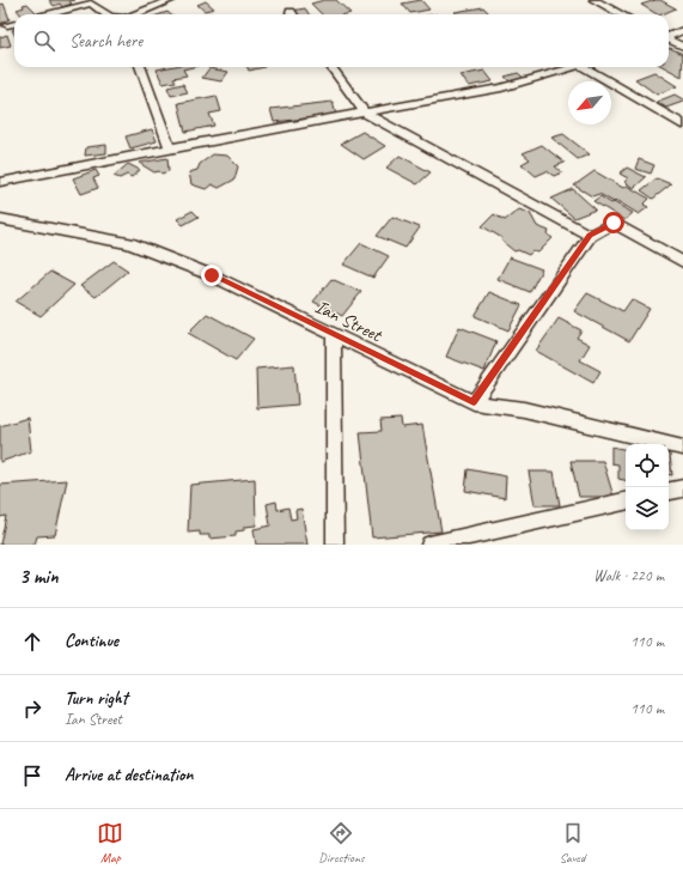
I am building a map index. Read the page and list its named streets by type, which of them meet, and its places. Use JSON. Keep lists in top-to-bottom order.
{
  "streets": {
    "street": ["Ian Street"]
  },
  "north": "bottom left",
  "page": {
    "search": "Search here",
    "heading": ["3 min", "Walk · 220 m"],
    "list": [
      ["Continue", "110 m"],
      ["Turn right", "Ian Street", "110 m"],
      "Arrive at destination"
    ],
    "nav": ["Map", "Directions", "Saved"]
  }
}
